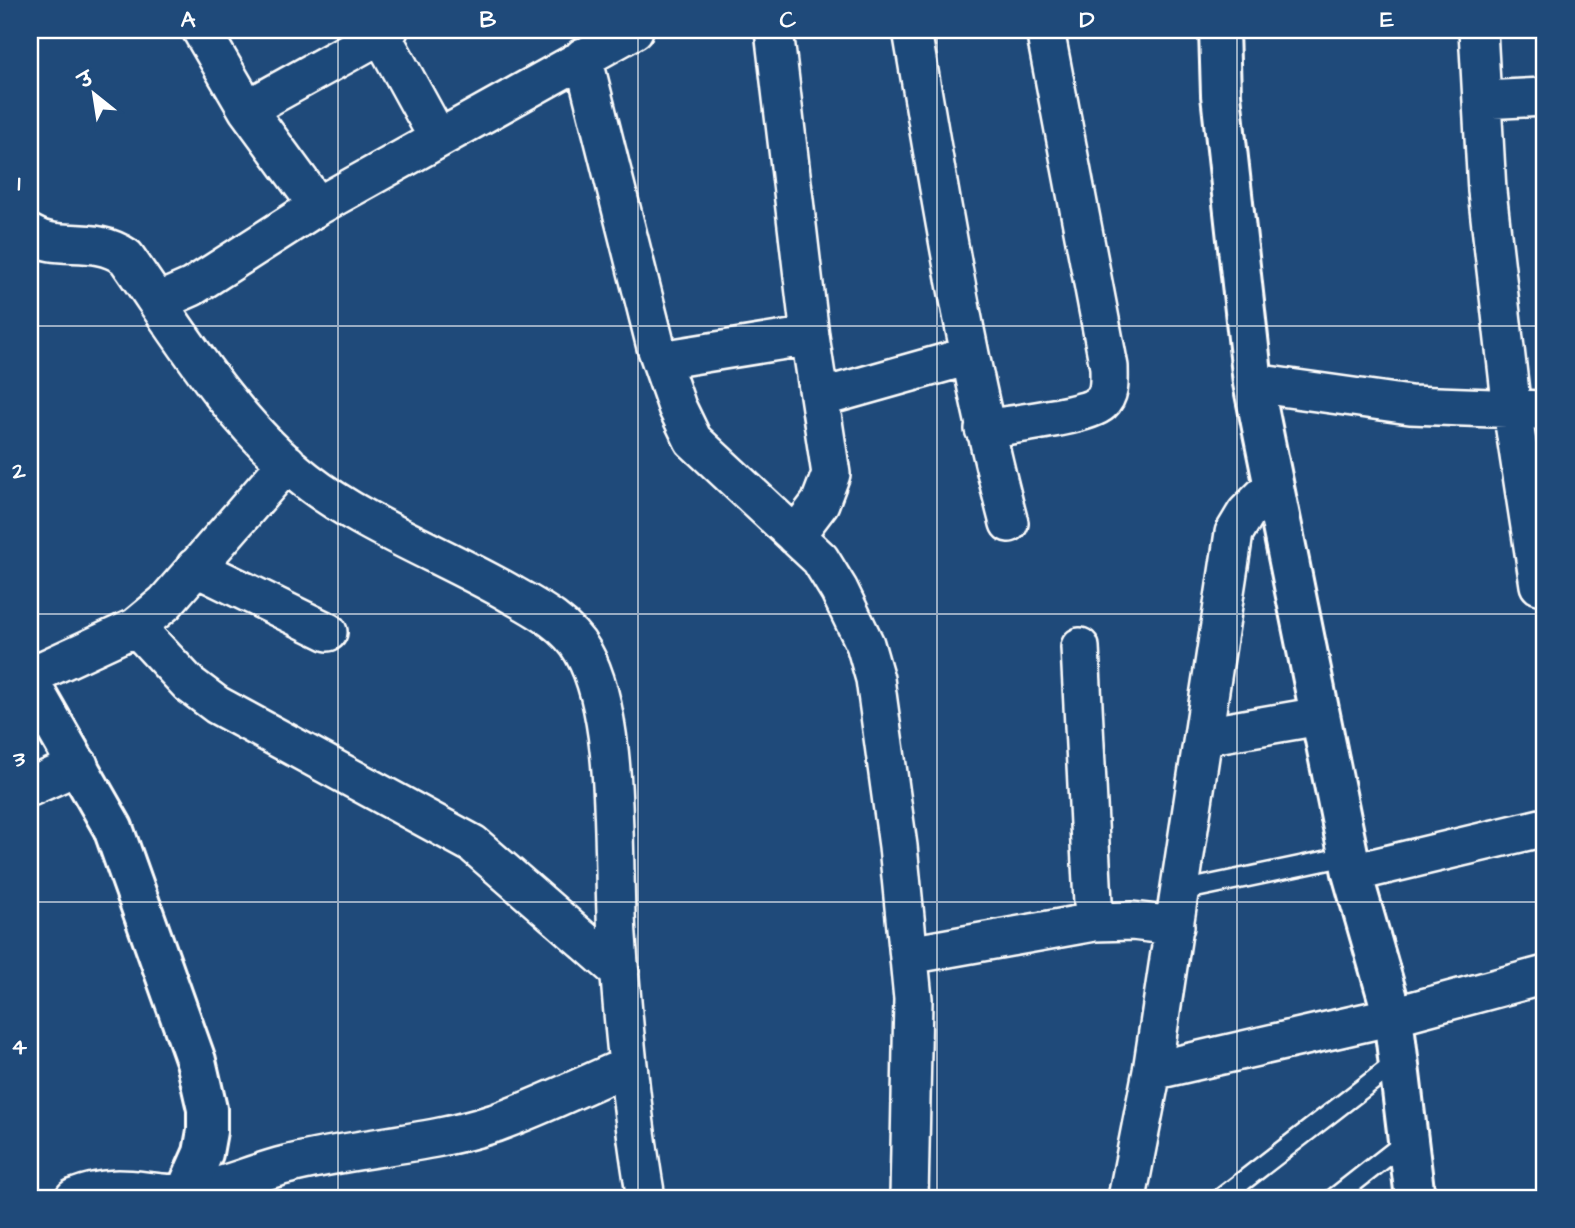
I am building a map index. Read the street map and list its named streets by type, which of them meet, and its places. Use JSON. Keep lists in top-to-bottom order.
{
  "north": "top left",
  "grid": {
    "columns": [
      "A",
      "B",
      "C",
      "D",
      "E"
    ],
    "rows": [
      "1",
      "2",
      "3",
      "4"
    ]
  }
}
